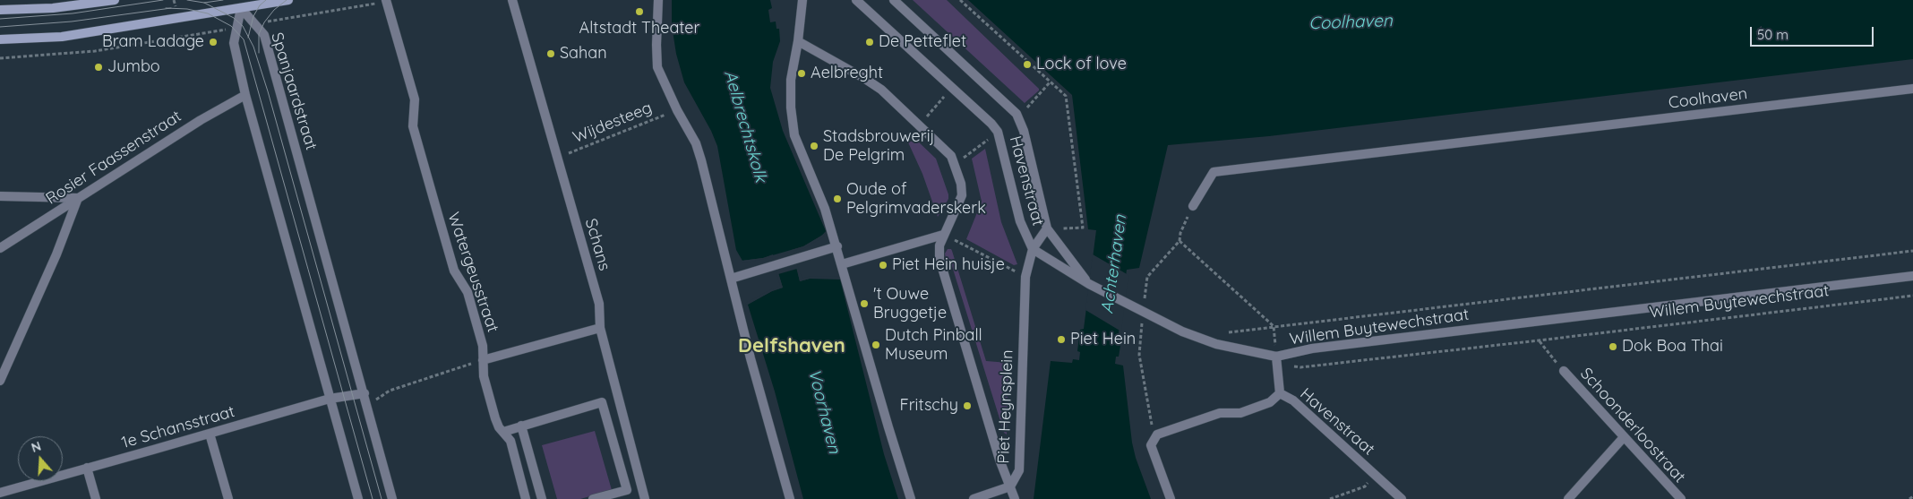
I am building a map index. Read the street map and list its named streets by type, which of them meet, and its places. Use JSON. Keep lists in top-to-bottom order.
{
  "streets": {
    "street": [
      "Spanjaardstraat",
      "Coolhaven",
      "Rosier Faassenstraat",
      "Havenstraat",
      "Schans",
      "Watergeusstraat",
      "Willem Buytewechstraat",
      "Piet Heynsplein",
      "Schoonderloostraat",
      "1e Schansstraat"
    ],
    "path": ["Wijdesteeg"]
  },
  "crossings": [
    ["Spanjaardstraat", "1e Schansstraat"],
    ["Wijdesteeg", "Schans"],
    ["Havenstraat", "Willem Buytewechstraat"],
    ["Havenstraat", "Piet Heynsplein"]
  ],
  "districts": ["Delfshaven"],
  "water": [
    "Coolhaven",
    "Aelbrechtskolk",
    "Achterhaven",
    "Voorhaven"
  ],
  "places": [
    "Altstadt Theater",
    "Bram Ladage",
    "De Petteflet",
    "Sahan",
    "Lock of love",
    "Jumbo",
    "Aelbreght",
    "Stadsbrouwerij De Pelgrim",
    "Oude of Pelgrimvaderskerk",
    "Piet Hein huisje",
    "'t Ouwe Bruggetje",
    "Piet Hein",
    "Dutch Pinball Museum",
    "Dok Boa Thai",
    "Fritschy"
  ],
  "scale_bar": "50 m",
  "north": "top"
}
